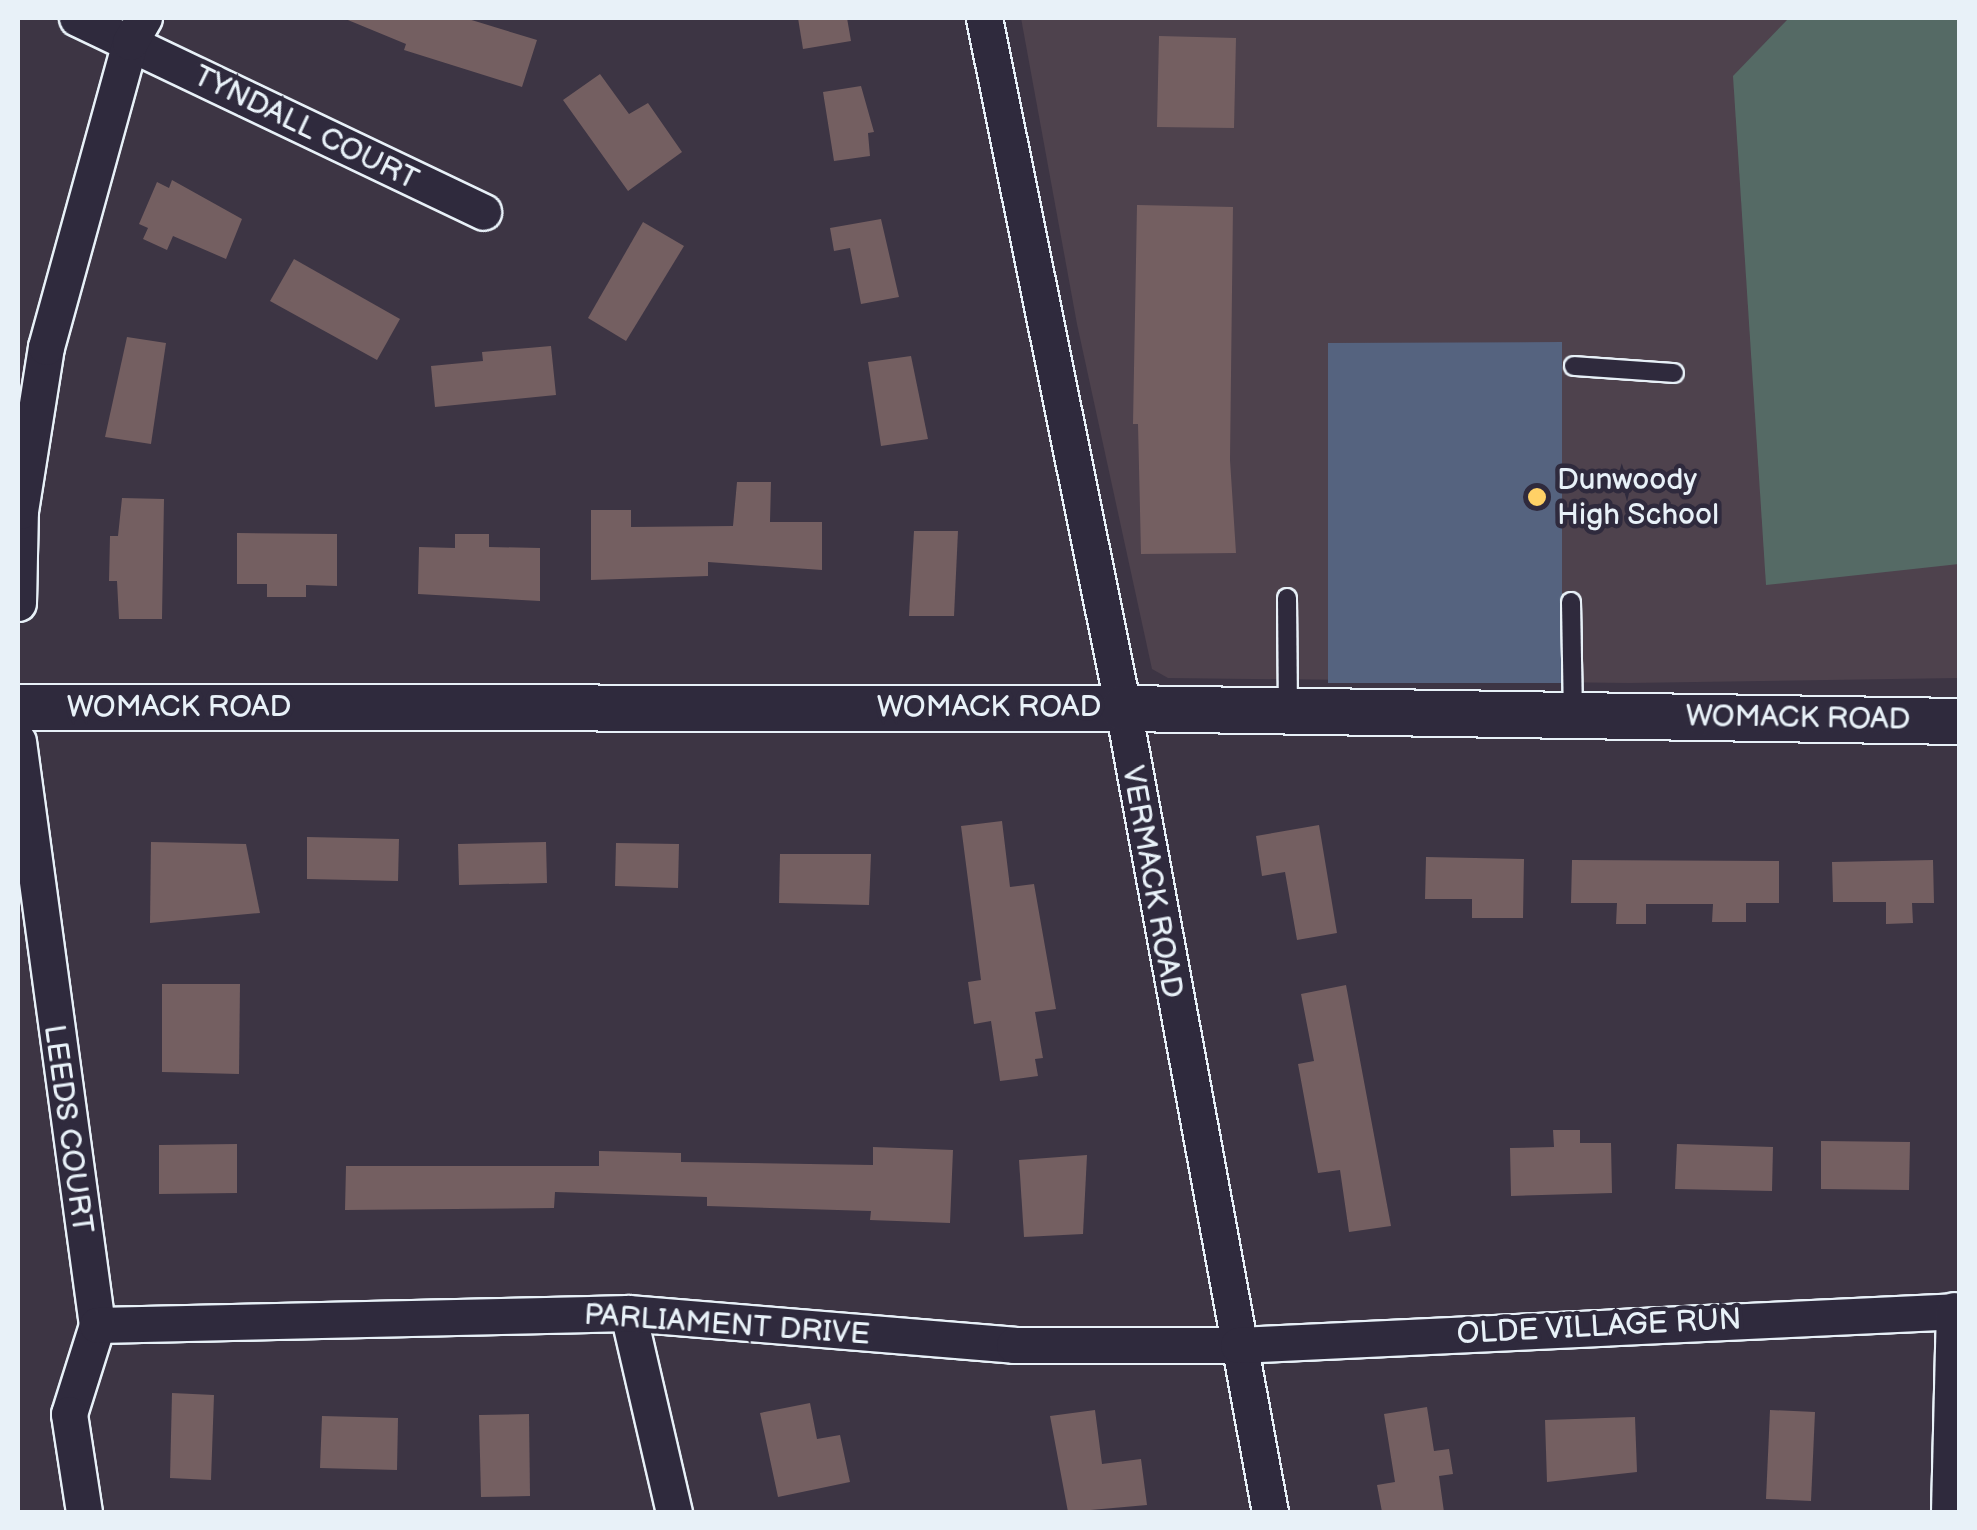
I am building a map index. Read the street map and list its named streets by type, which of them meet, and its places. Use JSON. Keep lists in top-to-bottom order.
{
  "streets": {
    "street": [
      "TYNDALL COURT",
      "WOMACK ROAD",
      "VERMACK ROAD",
      "LEEDS COURT",
      "PARLIAMENT DRIVE",
      "OLDE VILLAGE RUN"
    ]
  },
  "crossings": [
    ["WOMACK ROAD", "VERMACK ROAD"],
    ["VERMACK ROAD", "PARLIAMENT DRIVE"],
    ["VERMACK ROAD", "OLDE VILLAGE RUN"],
    ["LEEDS COURT", "PARLIAMENT DRIVE"],
    ["PARLIAMENT DRIVE", "OLDE VILLAGE RUN"]
  ],
  "places": ["Dunwoody High School"]
}
